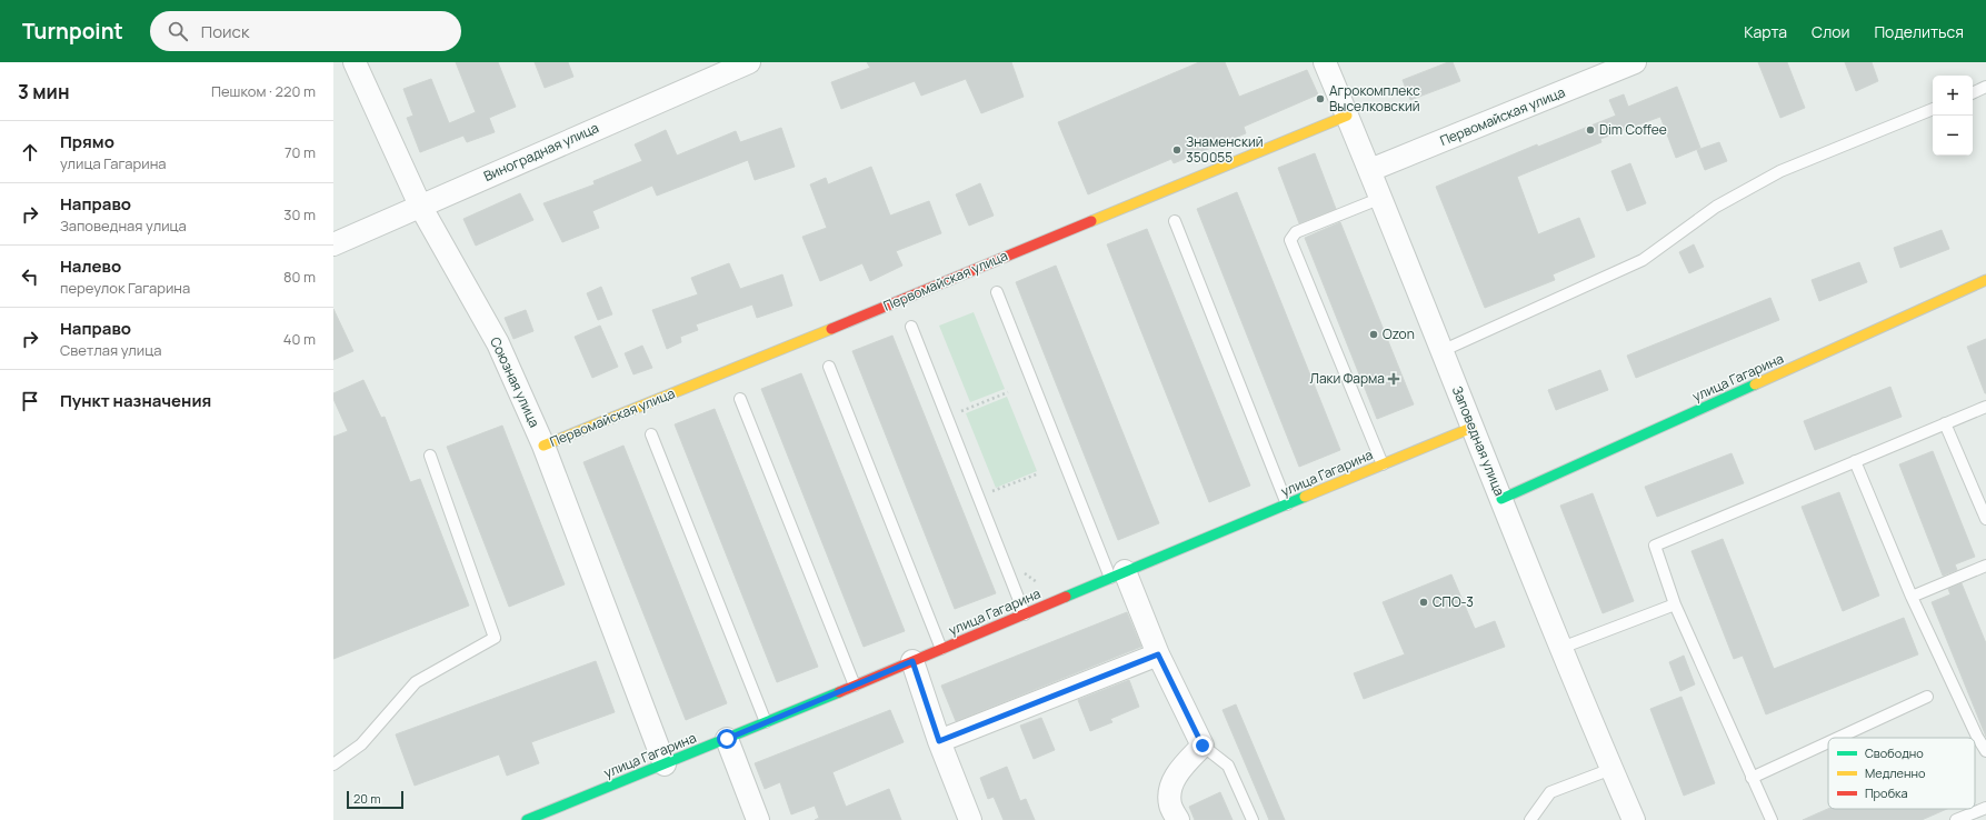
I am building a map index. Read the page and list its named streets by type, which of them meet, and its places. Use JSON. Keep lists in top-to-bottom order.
{
  "streets": {
    "street": [
      "Первомайская улица",
      "Виноградная улица",
      "улица Гагарина",
      "Союзная улица",
      "Заповедная улица"
    ]
  },
  "crossings": [
    ["Первомайская улица", "Союзная улица"],
    ["Первомайская улица", "Заповедная улица"],
    ["Виноградная улица", "Союзная улица"],
    ["улица Гагарина", "Союзная улица"],
    ["улица Гагарина", "Заповедная улица"]
  ],
  "places": {
    "other": [
      "Агрокомплекс Выселковский",
      "Dim Coffee",
      "Знаменский 350055",
      "Ozon",
      "СПО-3"
    ],
    "health": ["Лаки Фарма"]
  },
  "legend": ["Свободно", "Медленно", "Пробка"],
  "scale_bar": "20 m",
  "page": {
    "header": "Turnpoint",
    "search": "Поиск",
    "nav": ["Карта", "Слои", "Поделиться"],
    "heading": ["3 мин", "Пешком · 220 m"],
    "map_buttons": ["+", "−"],
    "list": [
      ["Прямо", "улица Гагарина", "70 m"],
      ["Направо", "Заповедная улица", "30 m"],
      ["Налево", "переулок Гагарина", "80 m"],
      ["Направо", "Светлая улица", "40 m"],
      "Пункт назначения"
    ],
    "scale": "20 m"
  }
}
